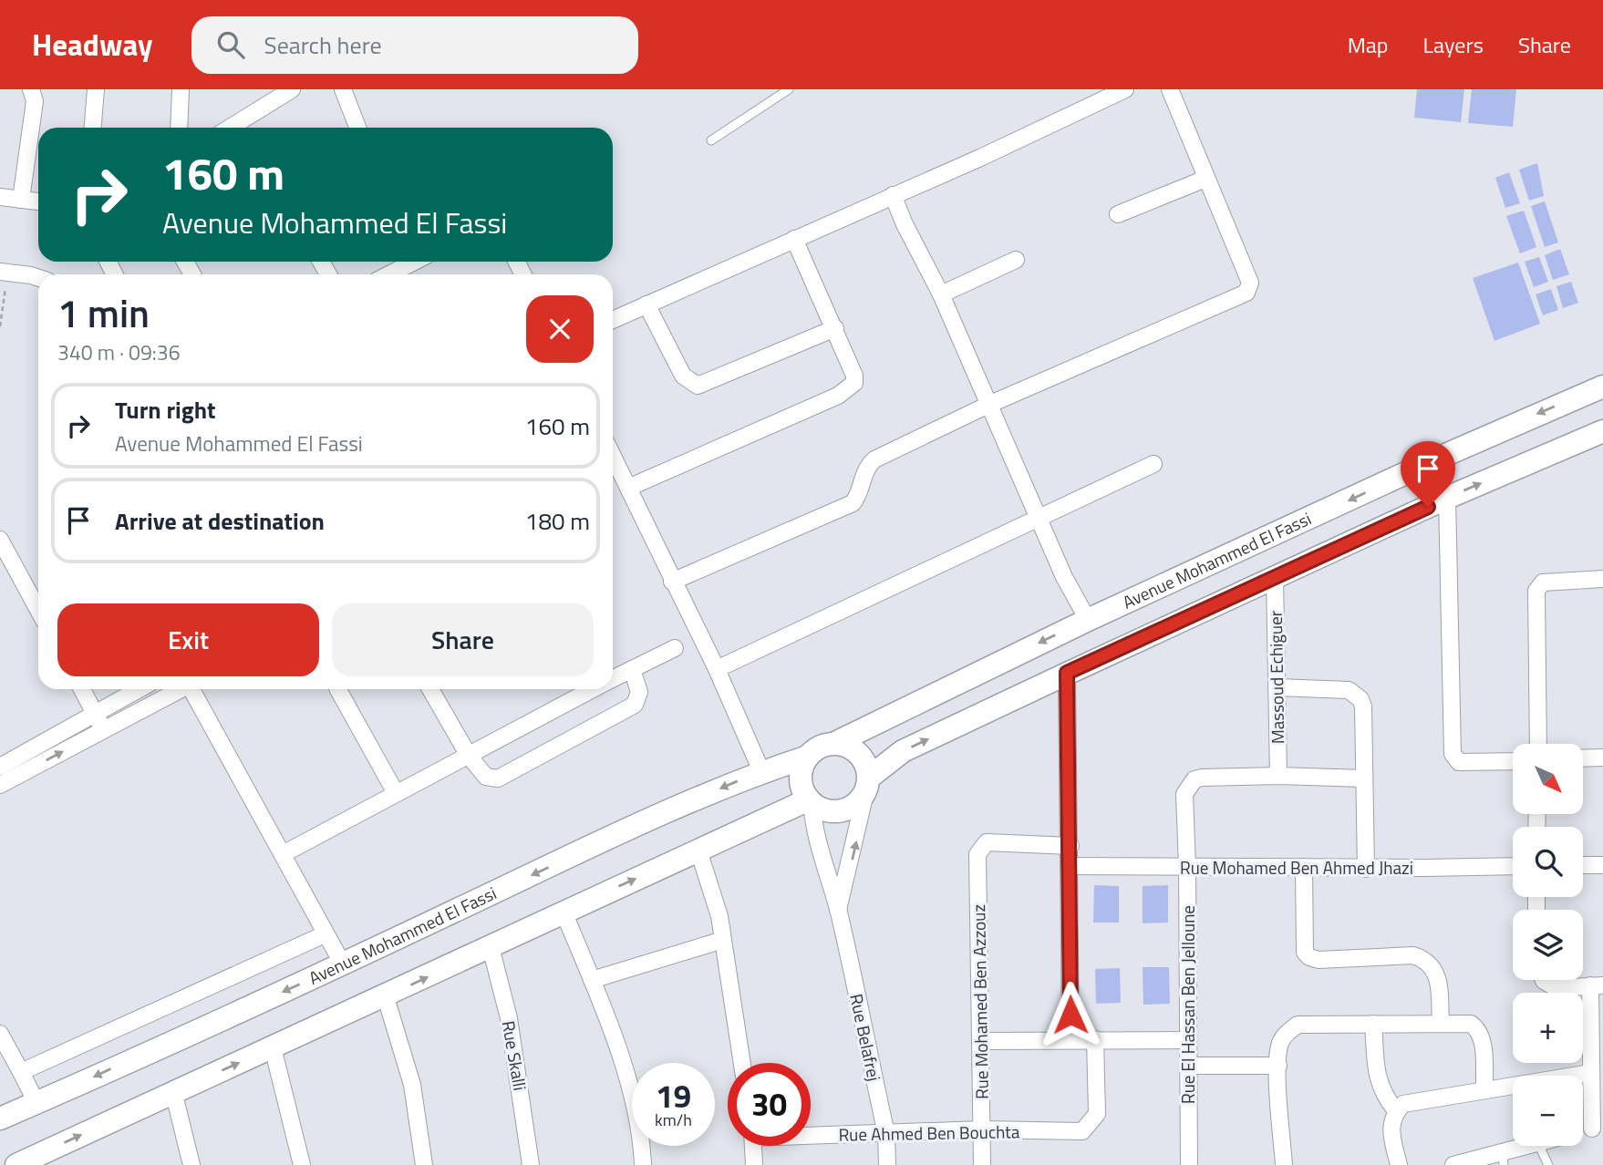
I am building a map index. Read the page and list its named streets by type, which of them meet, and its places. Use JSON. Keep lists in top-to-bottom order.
{
  "streets": {
    "main road": ["Avenue Mohammed El Fassi"],
    "street": [
      "Massoud Echiguer",
      "Rue Mohamed Ben Ahmed Jhazi",
      "Rue Mohamed Ben Azzouz",
      "Rue El Hassan Ben Jelloune",
      "Rue Belafrej",
      "Rue Skalli",
      "Rue Ahmed Ben Bouchta"
    ]
  },
  "crossings": [
    ["Avenue Mohammed El Fassi", "Rue Belafrej"],
    ["Massoud Echiguer", "Rue El Hassan Ben Jelloune"],
    ["Rue Mohamed Ben Ahmed Jhazi", "Rue El Hassan Ben Jelloune"],
    ["Rue Mohamed Ben Azzouz", "Rue Ahmed Ben Bouchta"],
    ["Rue Belafrej", "Rue Ahmed Ben Bouchta"]
  ],
  "north": "bottom right",
  "page": {
    "header": "Headway",
    "search": "Search here",
    "nav": ["Map", "Layers", "Share"],
    "turn": ["160 m", "Avenue Mohammed El Fassi"],
    "heading": ["1 min", "340 m · 09:36"],
    "list": [
      {
        "name": "Turn right",
        "note": "Avenue Mohammed El Fassi",
        "value": "160 m"
      },
      {
        "name": "Arrive at destination",
        "value": "180 m"
      }
    ],
    "buttons": ["Exit", "Share"],
    "map_buttons": ["+", "−"],
    "speed": "19 km/h",
    "limit": "30"
  }
}
